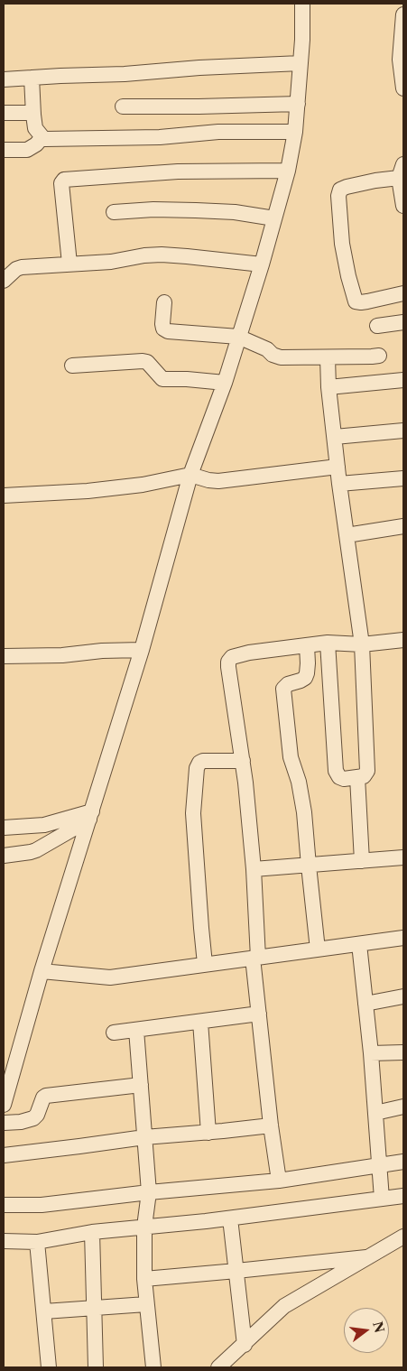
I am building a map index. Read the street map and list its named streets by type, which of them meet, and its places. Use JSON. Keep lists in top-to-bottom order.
{
  "north": "right"
}
